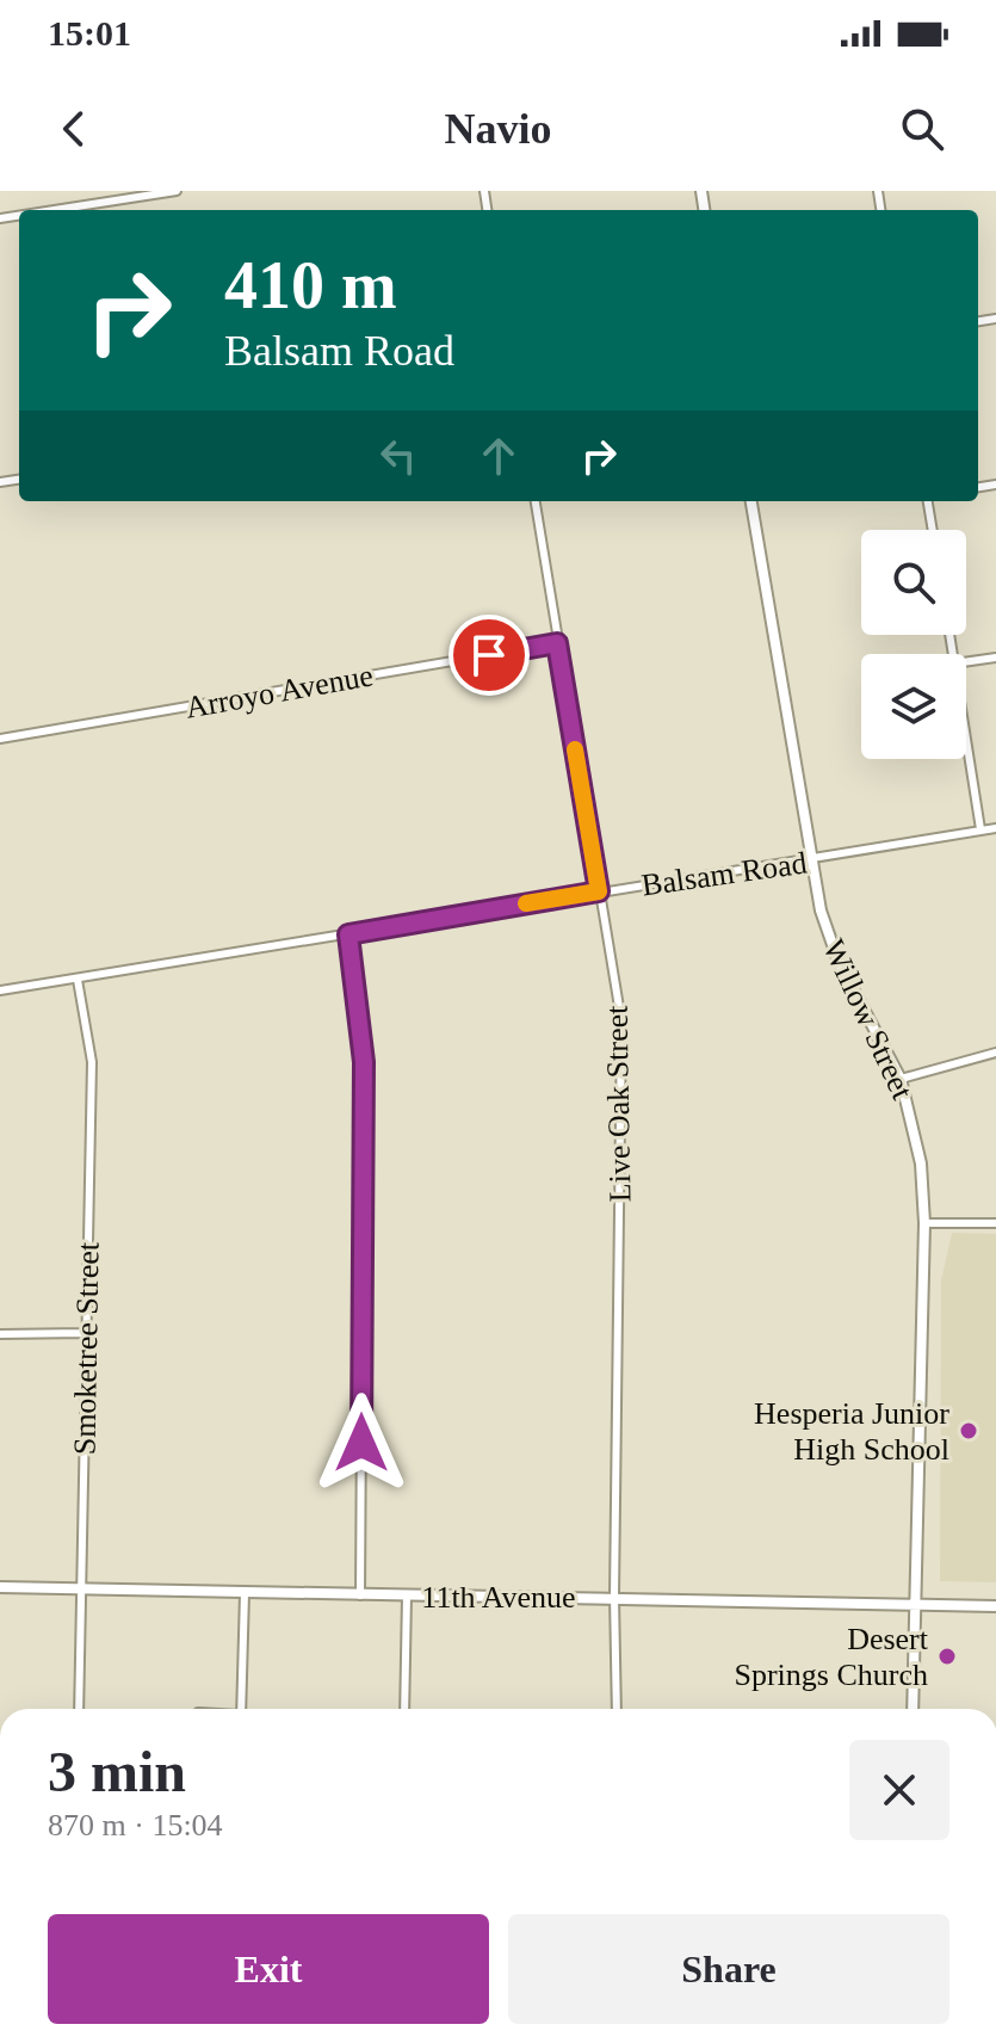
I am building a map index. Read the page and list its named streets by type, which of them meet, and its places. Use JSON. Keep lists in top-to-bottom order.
{
  "streets": {
    "street": [
      "Arroyo Avenue",
      "Balsam Road",
      "Willow Street",
      "Live Oak Street",
      "Smoketree Street",
      "11th Avenue"
    ]
  },
  "crossings": [
    ["Arroyo Avenue", "Live Oak Street"],
    ["Balsam Road", "Willow Street"],
    ["Balsam Road", "Live Oak Street"],
    ["Balsam Road", "Smoketree Street"],
    ["Willow Street", "11th Avenue"],
    ["Live Oak Street", "11th Avenue"],
    ["Smoketree Street", "11th Avenue"]
  ],
  "places": ["Hesperia Junior High School", "Desert Springs Church"],
  "page": {
    "status": "15:01",
    "header": "Navio",
    "turn": ["410 m", "Balsam Road"],
    "heading": ["3 min", "870 m · 15:04"],
    "buttons": ["Exit", "Share"]
  }
}
